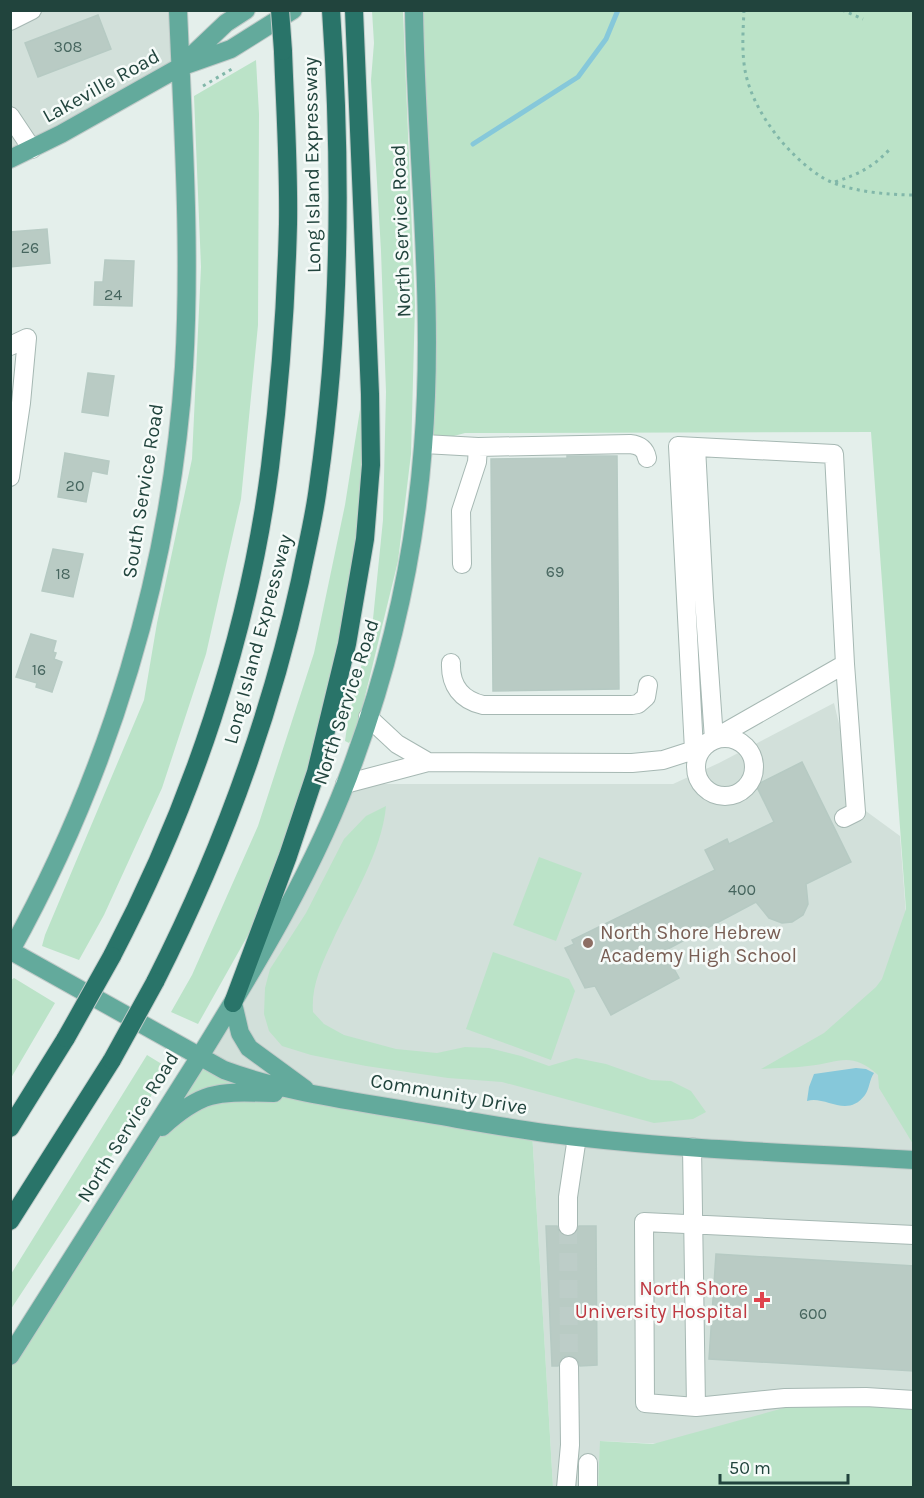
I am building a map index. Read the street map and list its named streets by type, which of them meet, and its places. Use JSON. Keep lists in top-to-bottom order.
{
  "streets": {
    "highway": ["Long Island Expressway"],
    "main road": [
      "Lakeville Road",
      "North Service Road",
      "South Service Road",
      "Community Drive"
    ]
  },
  "crossings": [
    ["Lakeville Road", "South Service Road"],
    ["North Service Road", "Community Drive"],
    ["South Service Road", "Community Drive"]
  ],
  "places": {
    "other": ["North Shore Hebrew Academy High School"],
    "health": ["North Shore University Hospital"]
  },
  "house_numbers": [
    "308",
    "26",
    "24",
    "20",
    "69",
    "18",
    "16",
    "400",
    "600"
  ],
  "scale_bar": "50 m"
}
